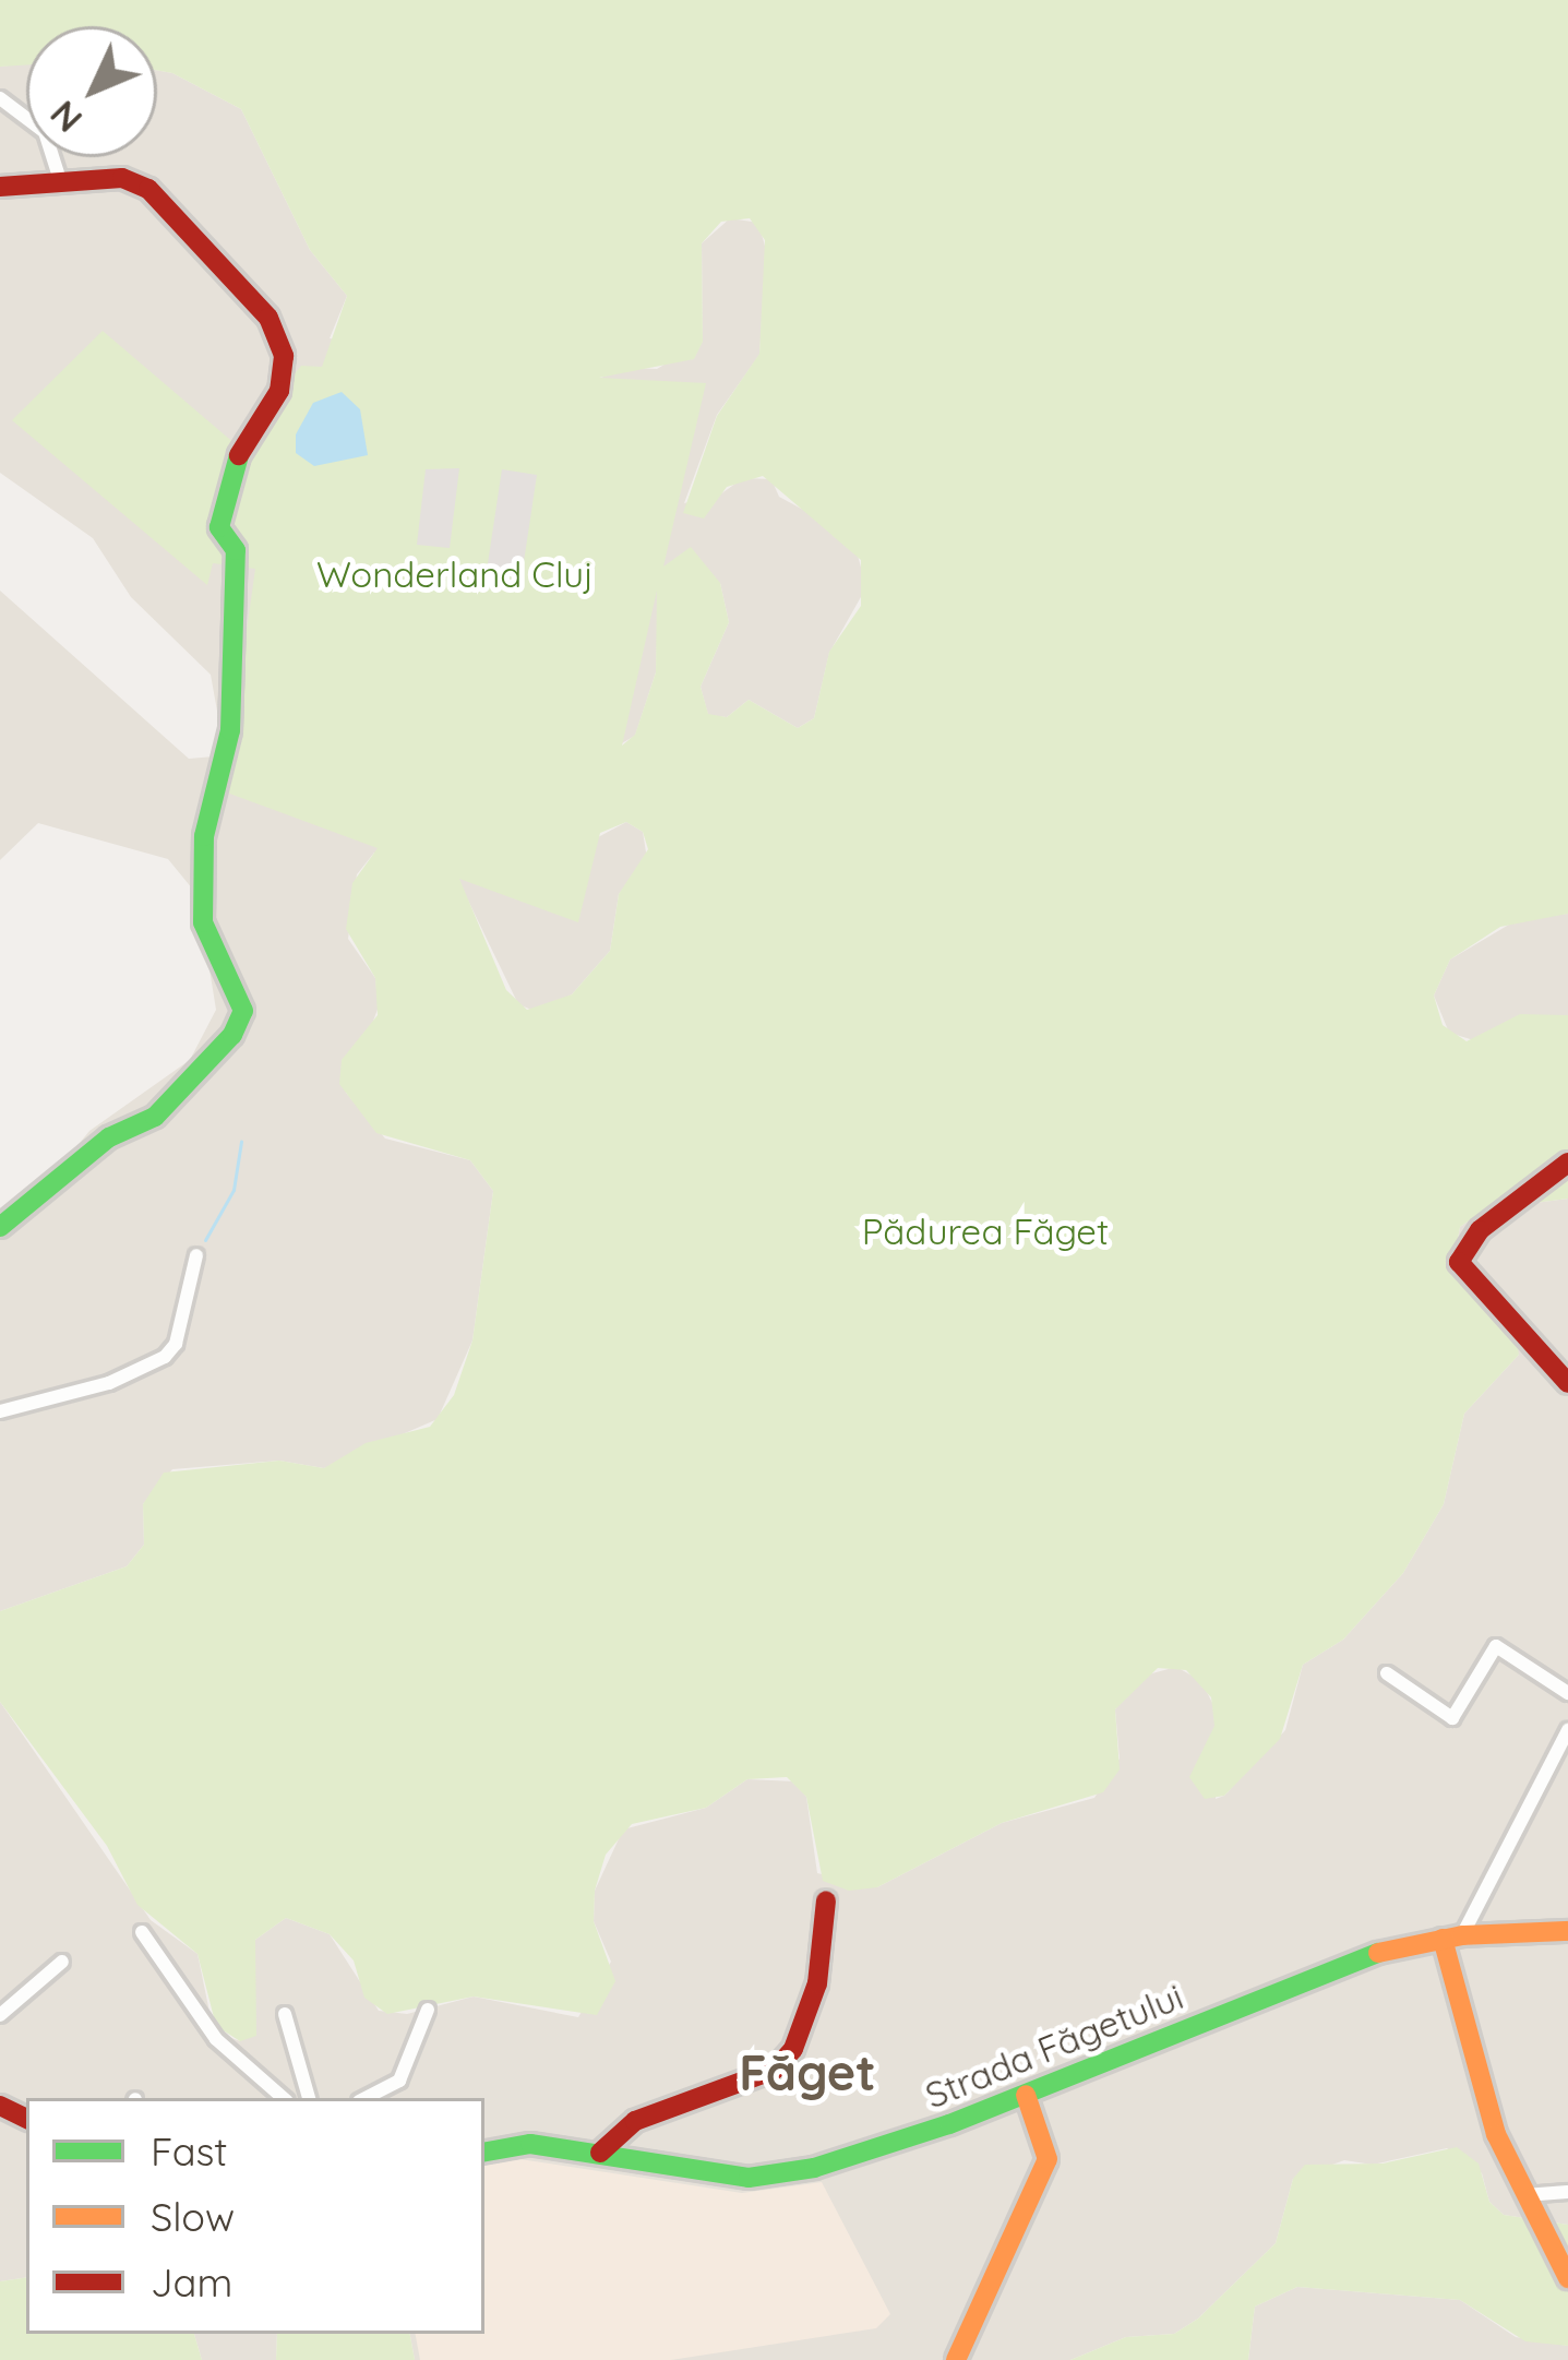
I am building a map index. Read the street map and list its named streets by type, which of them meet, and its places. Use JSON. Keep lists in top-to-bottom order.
{
  "streets": {
    "street": ["Strada Făgetului"]
  },
  "districts": ["Făget"],
  "parks": ["Wonderland Cluj", "Pădurea Făget"],
  "legend": ["Fast", "Slow", "Jam"],
  "north": "bottom left"
}
